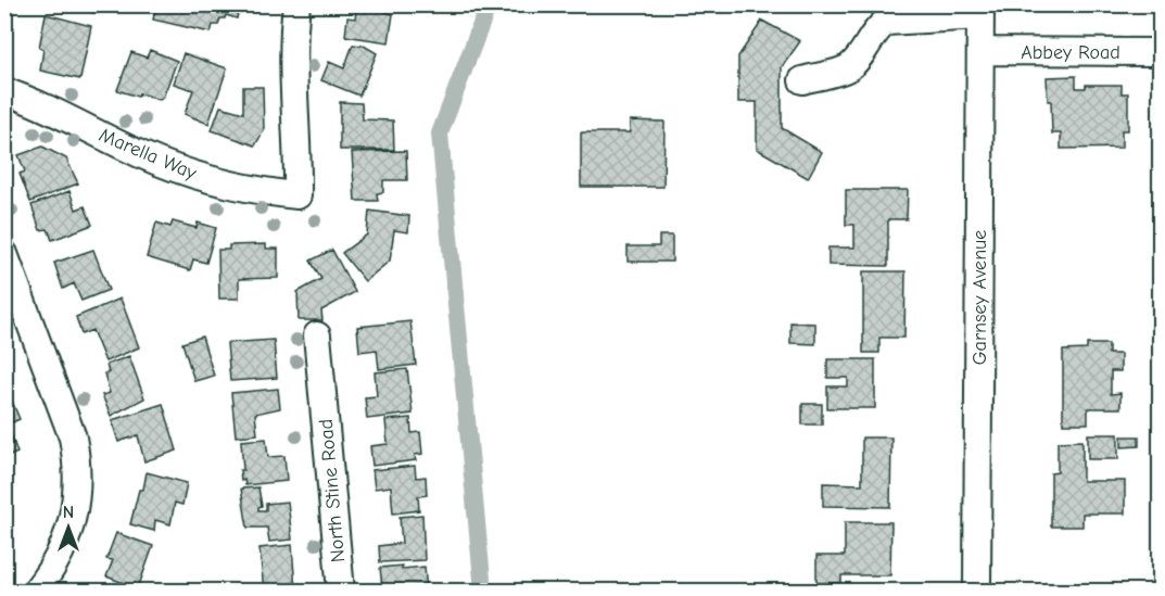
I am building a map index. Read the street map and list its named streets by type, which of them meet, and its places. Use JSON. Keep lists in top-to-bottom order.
{
  "streets": {
    "street": [
      "Abbey Road",
      "Marella Way",
      "Garnsey Avenue",
      "North Stine Road"
    ]
  },
  "crossings": [
    ["Abbey Road", "Garnsey Avenue"]
  ],
  "north": "top"
}
